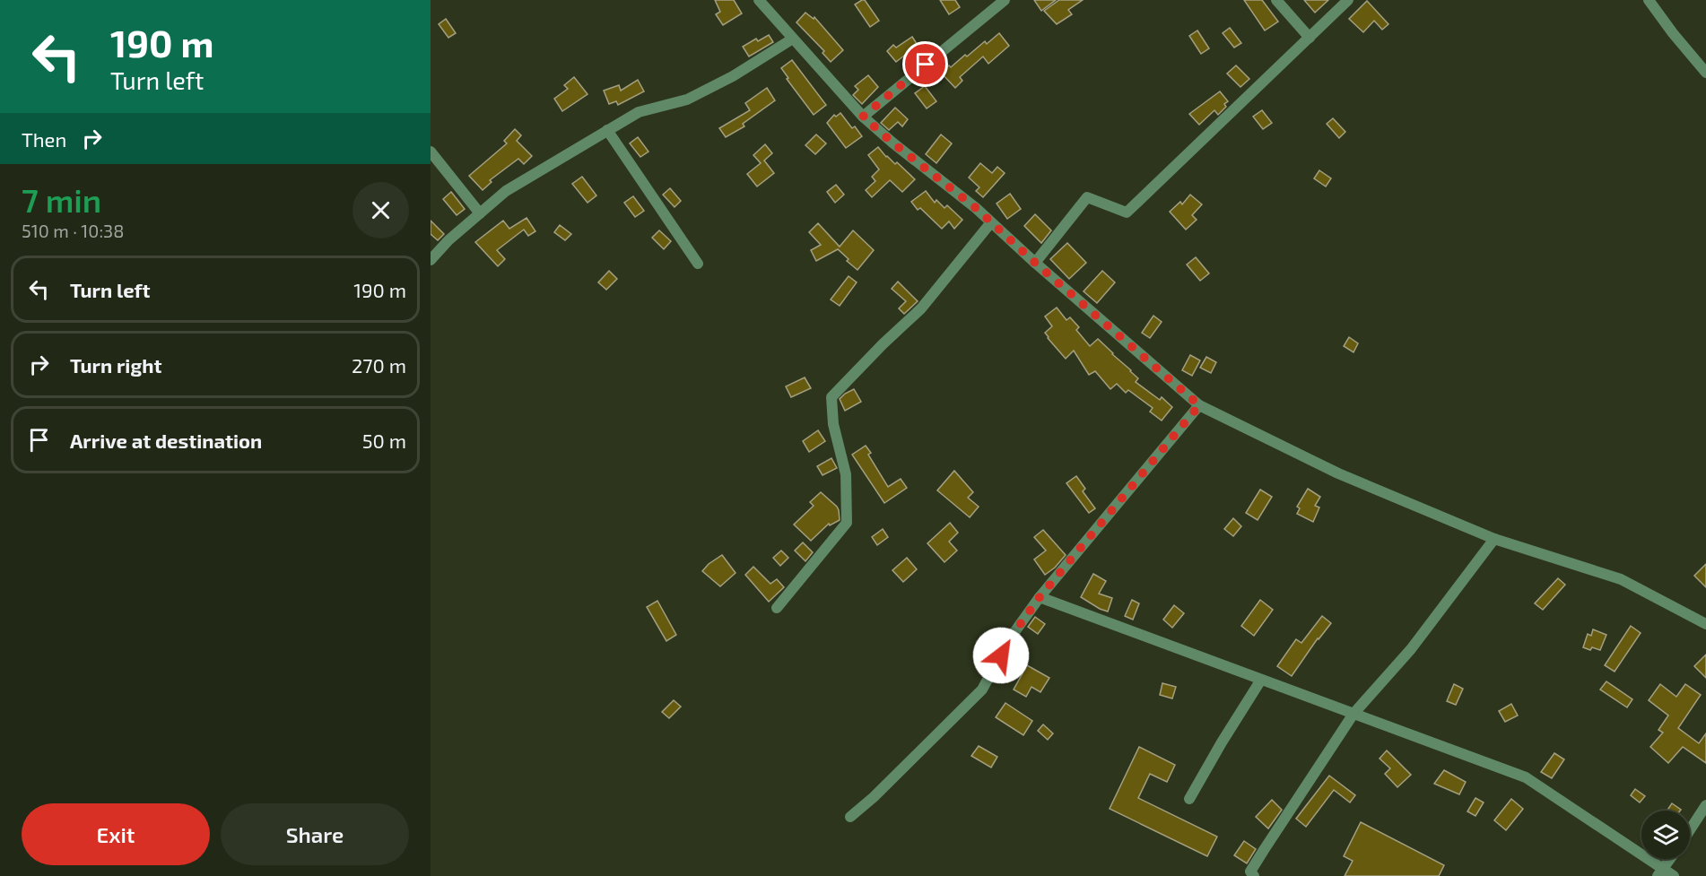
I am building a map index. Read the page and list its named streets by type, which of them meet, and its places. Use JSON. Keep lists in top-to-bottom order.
{
  "page": {
    "turn": ["190 m", "Turn left"],
    "then": "Then",
    "heading": ["7 min", "510 m · 10:38"],
    "list": [
      {
        "name": "Turn left",
        "value": "190 m"
      },
      {
        "name": "Turn right",
        "value": "270 m"
      },
      {
        "name": "Arrive at destination",
        "value": "50 m"
      }
    ],
    "buttons": ["Exit", "Share"]
  }
}
